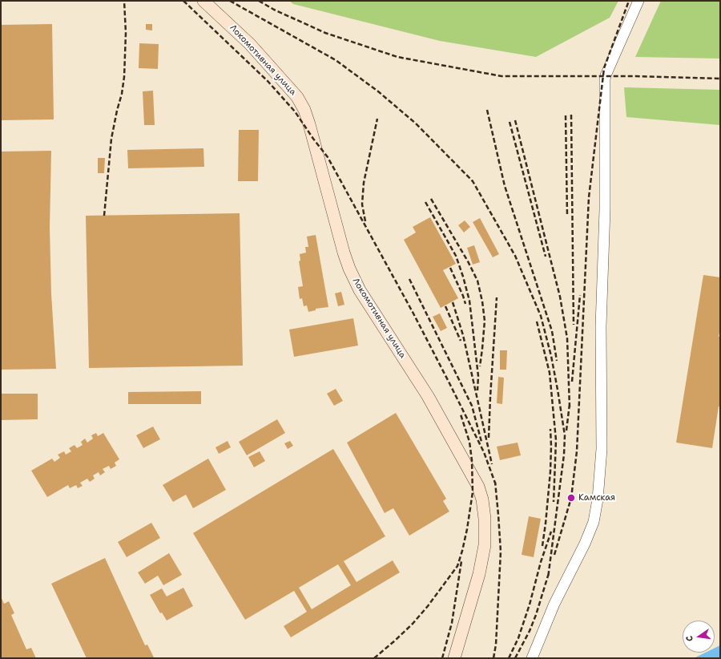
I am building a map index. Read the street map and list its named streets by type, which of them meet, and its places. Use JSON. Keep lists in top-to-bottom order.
{
  "streets": {
    "main road": ["Локомотивная улица"]
  },
  "places": ["Камская"],
  "north": "left"
}
